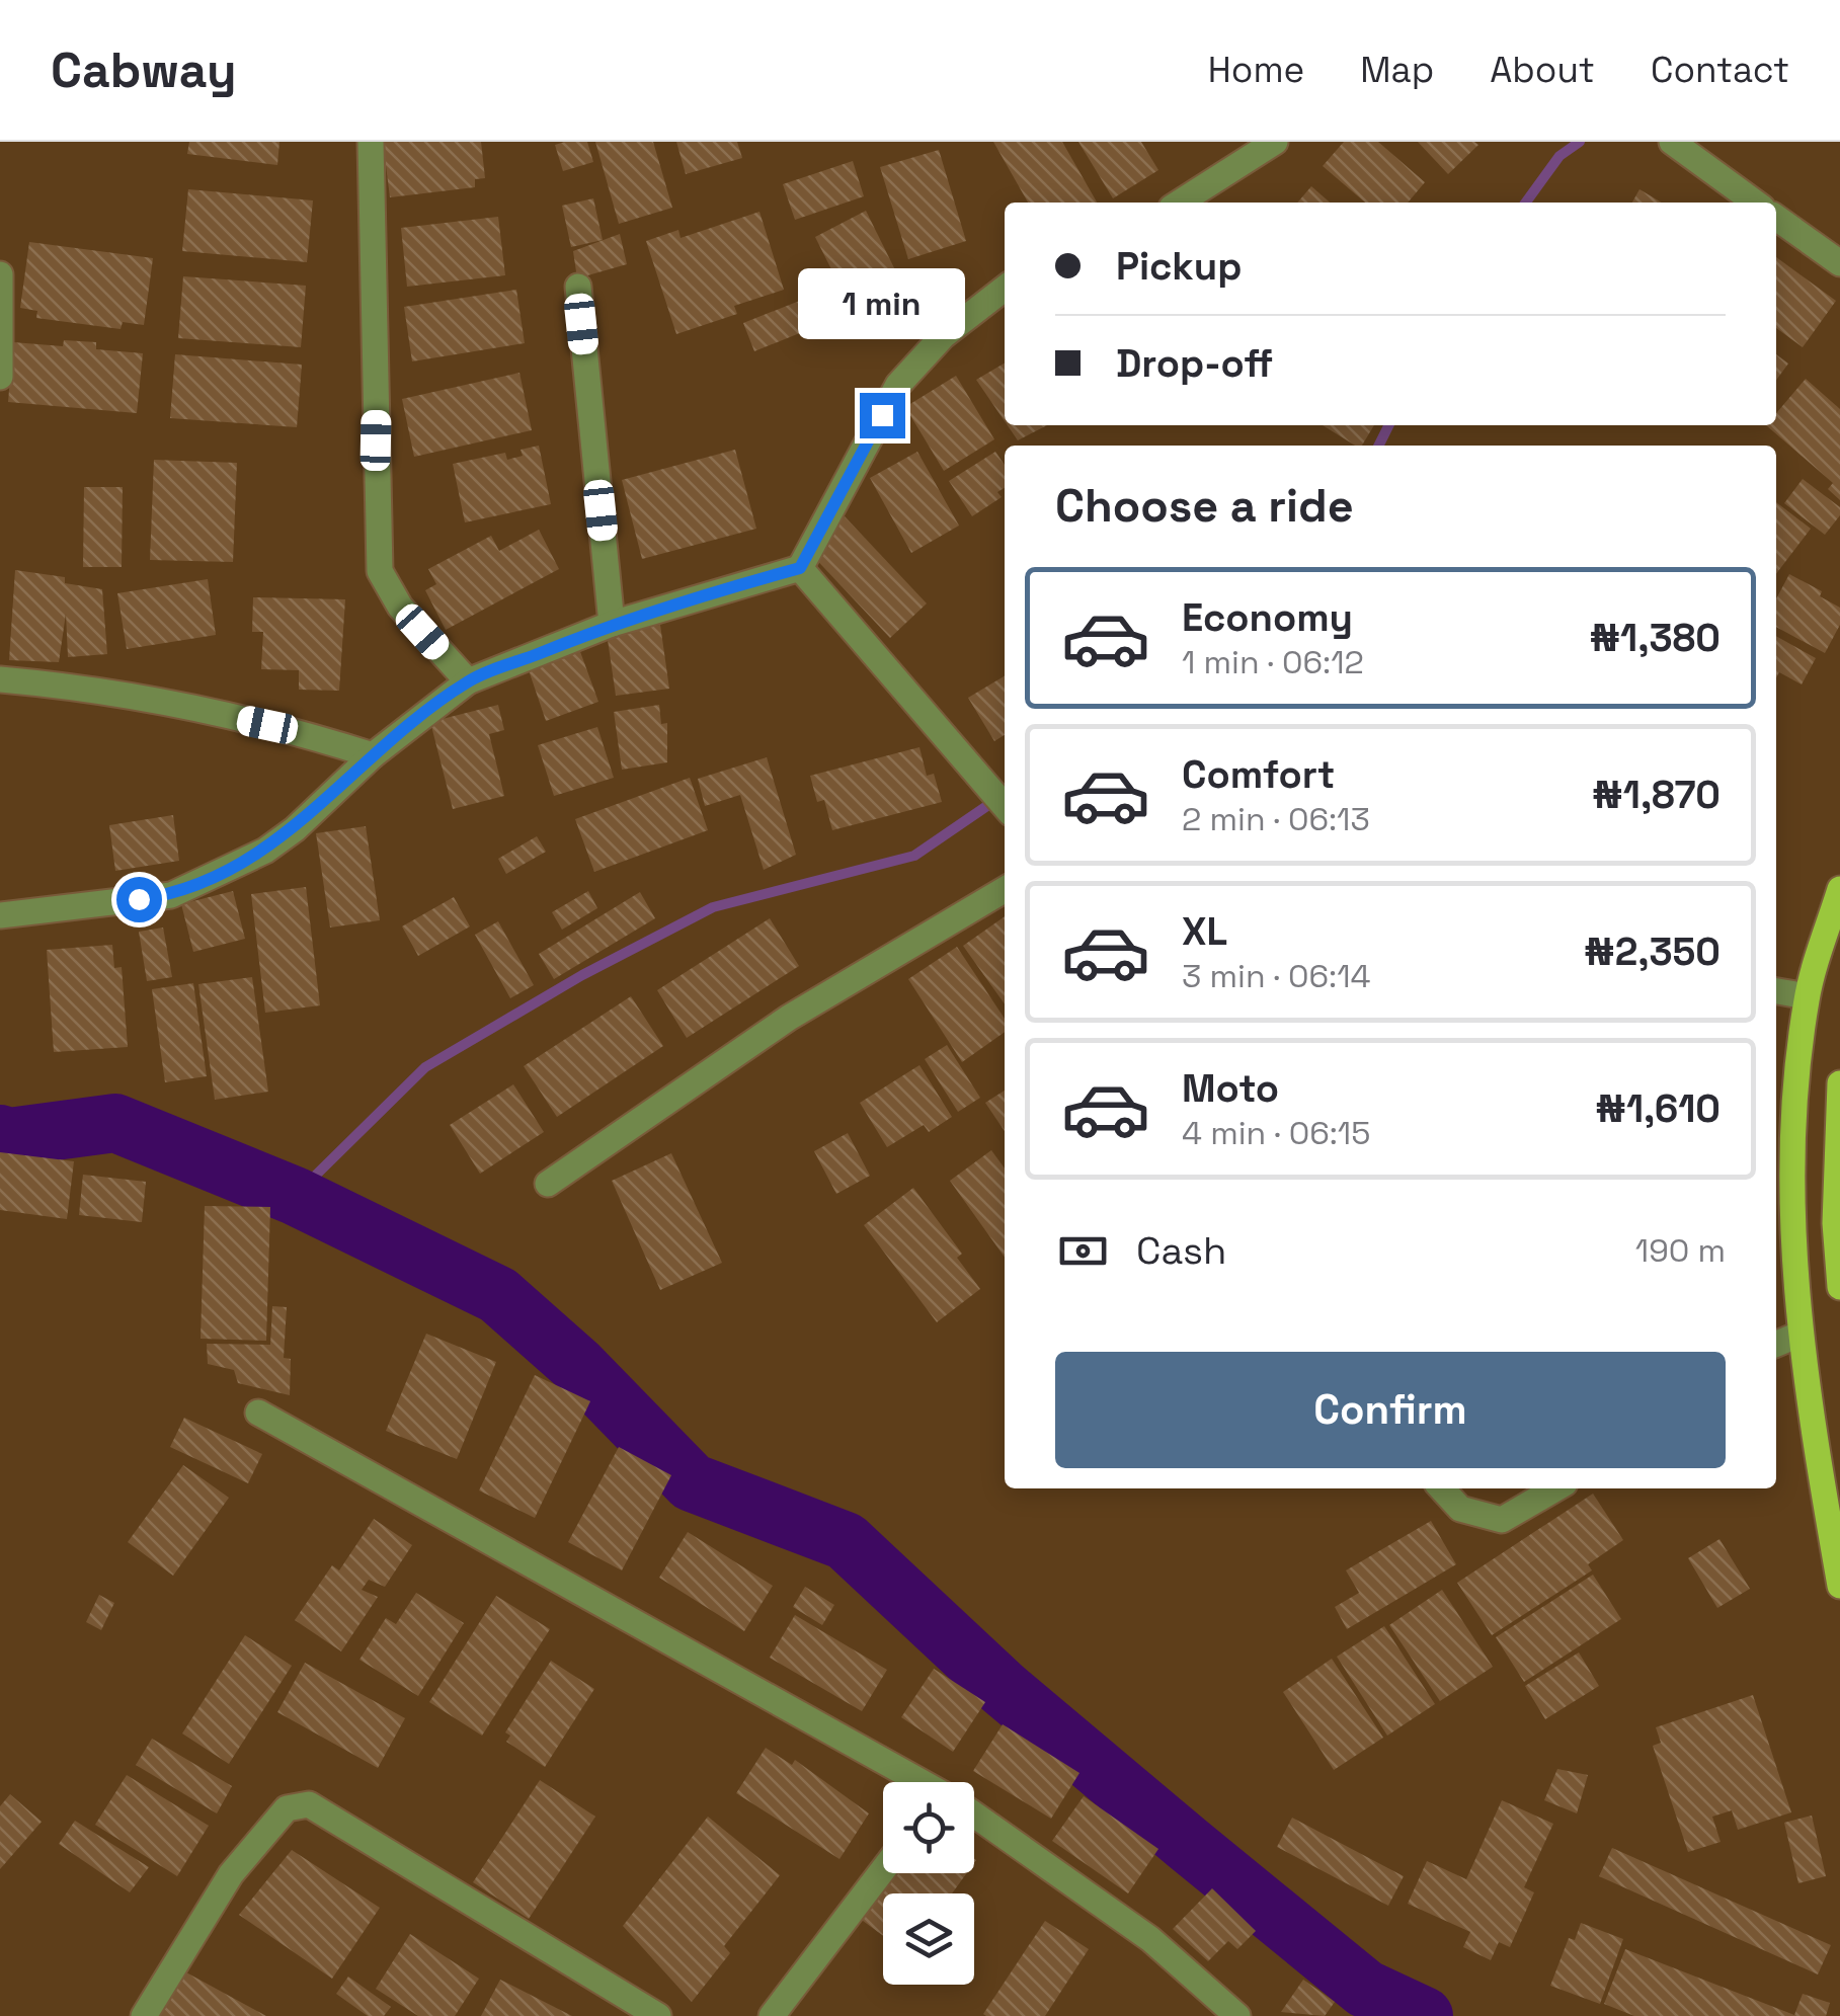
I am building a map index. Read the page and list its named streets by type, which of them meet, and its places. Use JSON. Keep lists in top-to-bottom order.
{
  "page": {
    "header": "Cabway",
    "nav": [
      "Home",
      "Map",
      "About",
      "Contact"
    ],
    "banner": ["Pickup", "Drop-off"],
    "bubble": "1 min",
    "heading": "Choose a ride",
    "list": [
      {
        "name": "Economy",
        "note": "1 min · 06:12",
        "value": "₦1,380"
      },
      {
        "name": "Comfort",
        "note": "2 min · 06:13",
        "value": "₦1,870"
      },
      {
        "name": "XL",
        "note": "3 min · 06:14",
        "value": "₦2,350"
      },
      {
        "name": "Moto",
        "note": "4 min · 06:15",
        "value": "₦1,610"
      }
    ],
    "pay": ["Cash", "190 m"],
    "buttons": "Confirm"
  }
}
